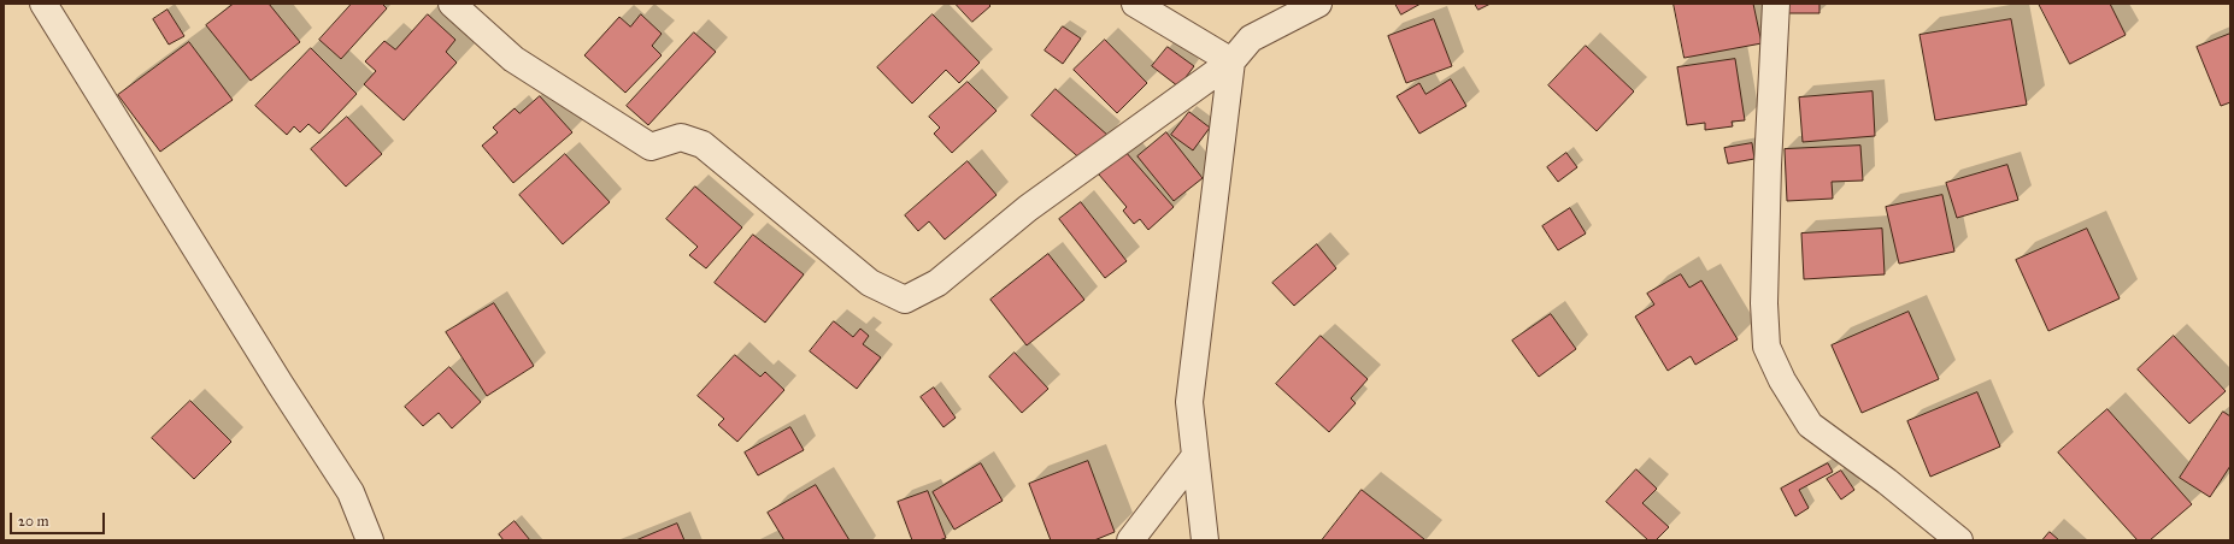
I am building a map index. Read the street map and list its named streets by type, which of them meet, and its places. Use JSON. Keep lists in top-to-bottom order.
{
  "scale_bar": "20 m"
}
